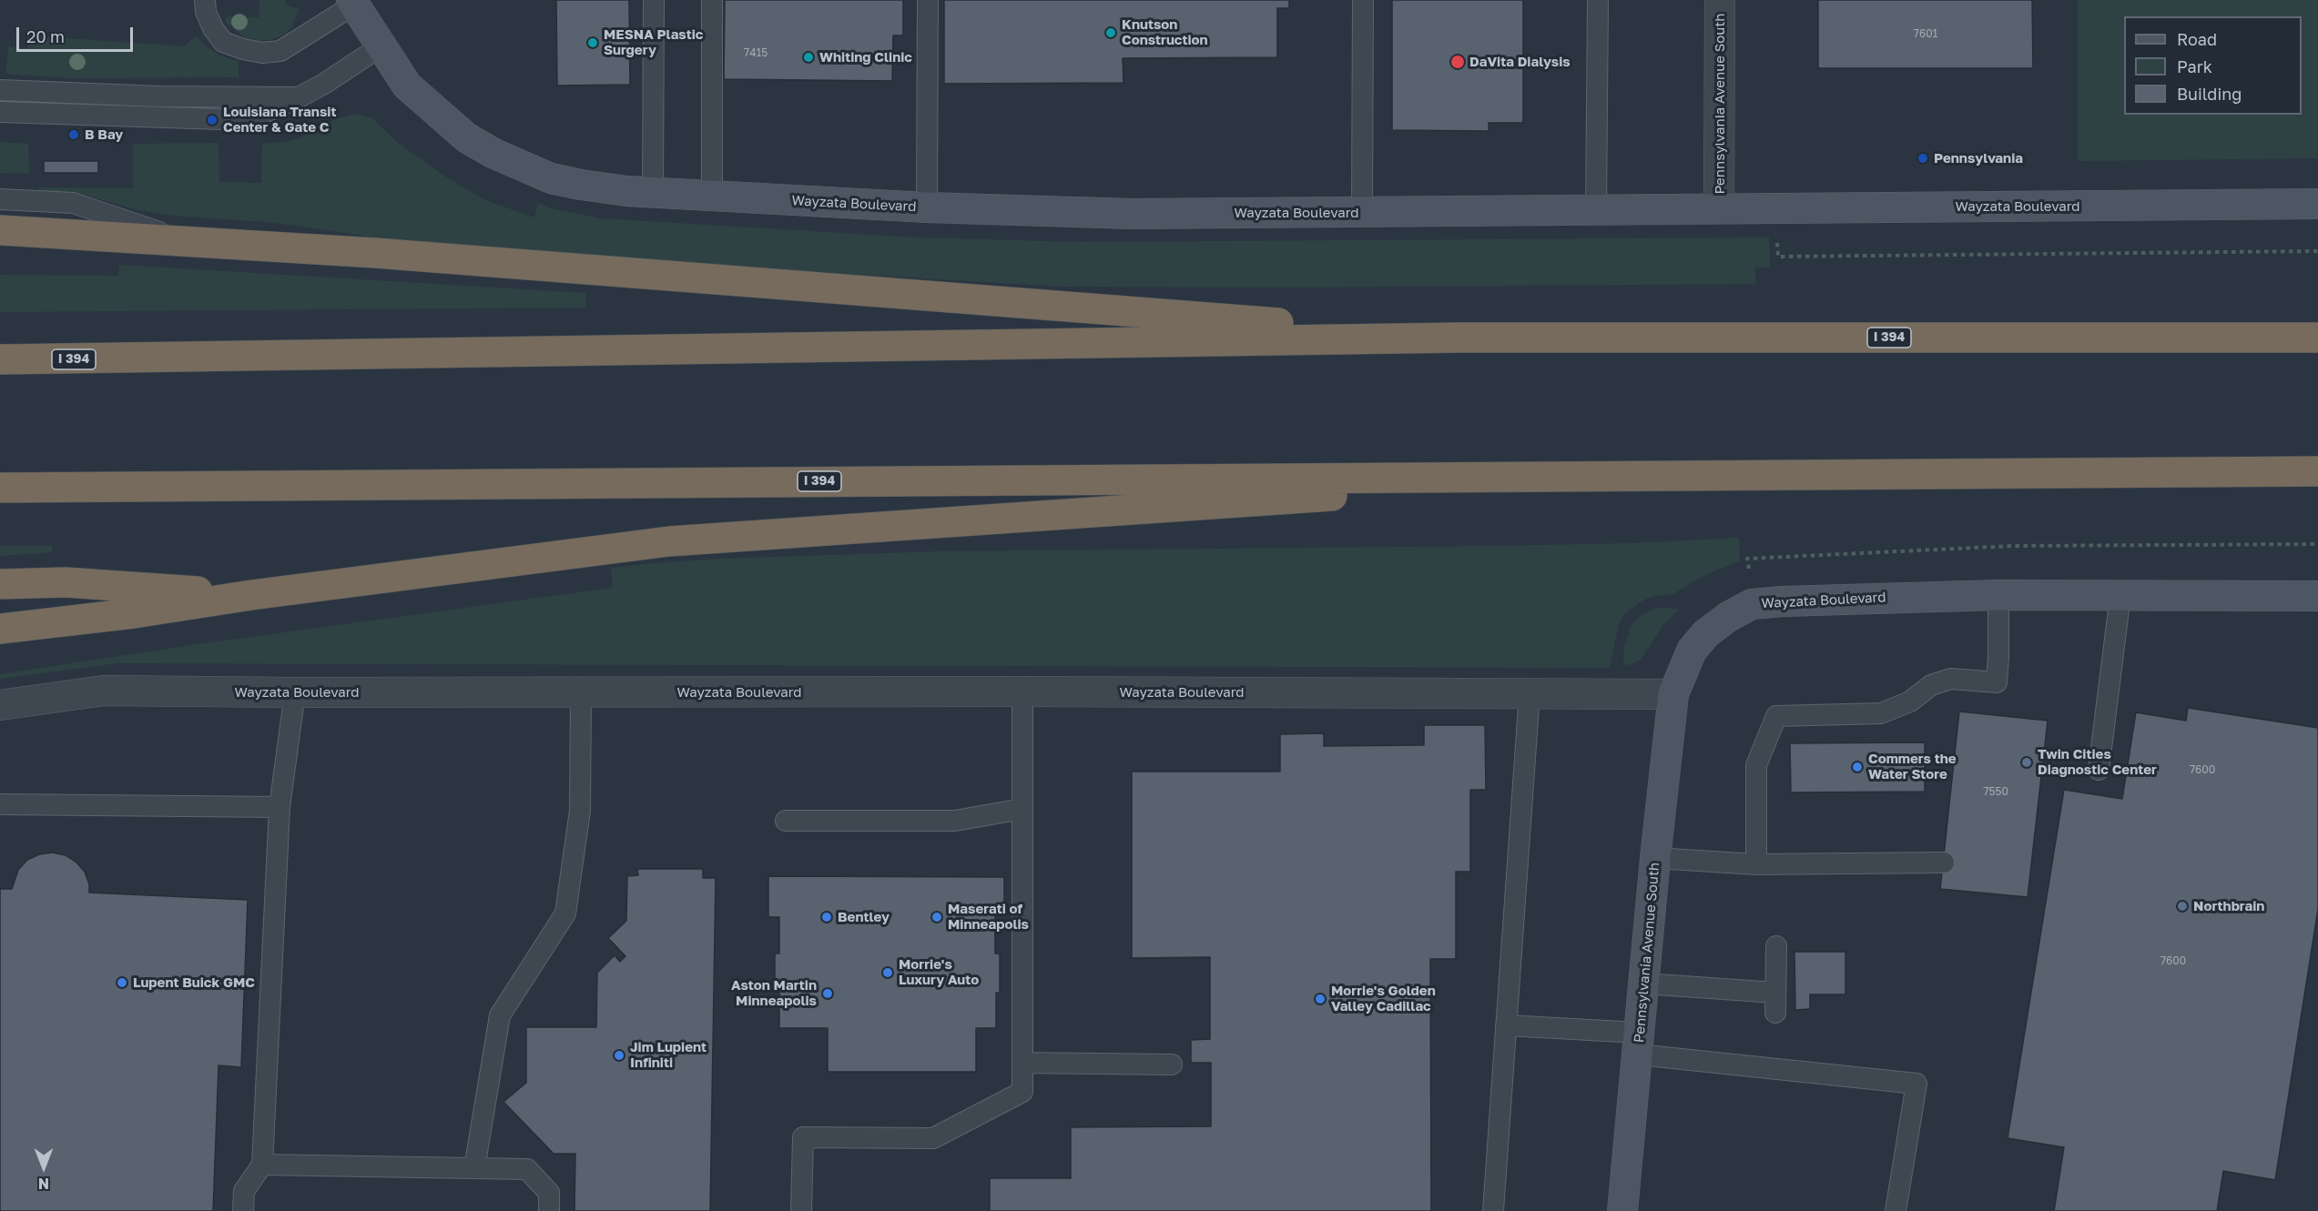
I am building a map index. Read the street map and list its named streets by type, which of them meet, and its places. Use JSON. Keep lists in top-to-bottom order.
{
  "streets": {
    "highway": ["I 394"],
    "street": ["Pennsylvania Avenue South", "Wayzata Boulevard"]
  },
  "crossings": [
    ["Pennsylvania Avenue South", "Wayzata Boulevard"]
  ],
  "places": [
    "Knutson Construction",
    "MESNA Plastic Surgery",
    "Whiting Clinic",
    "DaVita Dialysis",
    "Louisiana Transit Center & Gate C",
    "B Bay",
    "Pennsylvania",
    "Twin Cities Diagnostic Center",
    "Commers the Water Store",
    "Northbrain",
    "Bentley",
    "Maserati of Minneapolis",
    "Morrie's Luxury Auto",
    "Lupent Buick GMC",
    "Aston Martin Minneapolis",
    "Morrie's Golden Valley Cadillac",
    "Jim Lupient Infiniti"
  ],
  "house_numbers": [
    "7601",
    "7415",
    "7600",
    "7550",
    "7600"
  ],
  "legend": ["Road", "Park", "Building"],
  "scale_bar": "20 m",
  "north": "bottom"
}
